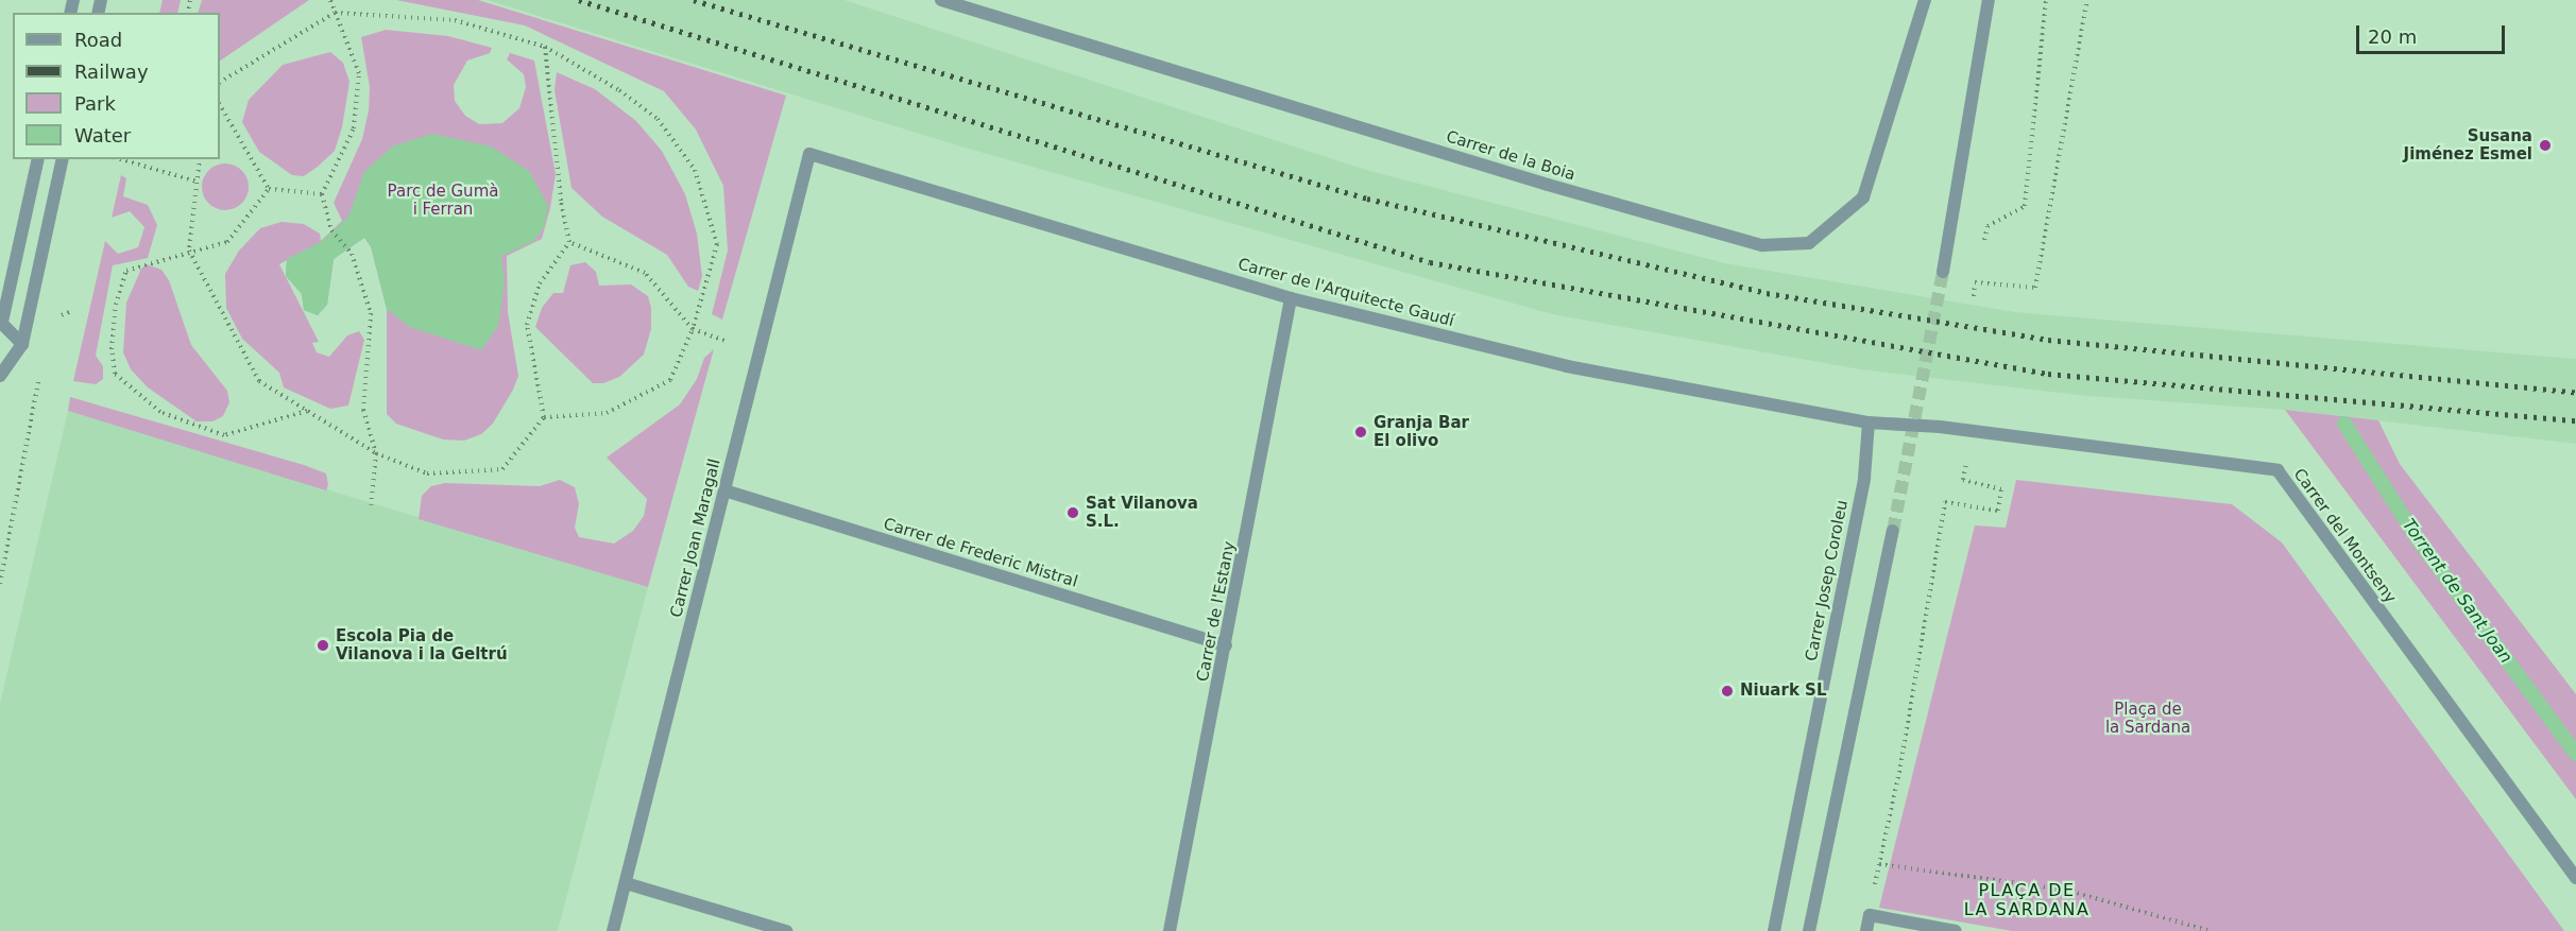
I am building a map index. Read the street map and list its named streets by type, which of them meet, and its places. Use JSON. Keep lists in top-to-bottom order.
{
  "streets": {
    "street": [
      "Carrer de la Boia",
      "Carrer de l'Arquitecte Gaudí",
      "Carrer del Montseny",
      "Carrer Joan Maragall",
      "Carrer de Frederic Mistral",
      "Carrer Josep Coroleu",
      "Carrer de l'Estany"
    ]
  },
  "crossings": [
    ["Carrer de l'Arquitecte Gaudí", "Carrer del Montseny"],
    ["Carrer de l'Arquitecte Gaudí", "Carrer Joan Maragall"],
    ["Carrer de l'Arquitecte Gaudí", "Carrer Josep Coroleu"],
    ["Carrer de l'Arquitecte Gaudí", "Carrer de l'Estany"],
    ["Carrer Joan Maragall", "Carrer de Frederic Mistral"],
    ["Carrer de Frederic Mistral", "Carrer de l'Estany"]
  ],
  "districts": ["PLAÇA DE LA SARDANA"],
  "water": ["Torrent de Sant Joan"],
  "parks": ["Parc de Gumà i Ferran", "Plaça de la Sardana"],
  "places": [
    "Susana Jiménez Esmel",
    "Granja Bar El olivo",
    "Sat Vilanova S.L.",
    "Escola Pia de Vilanova i la Geltrú",
    "Niuark SL"
  ],
  "legend": [
    "Road",
    "Railway",
    "Park",
    "Water"
  ],
  "scale_bar": "20 m"
}
